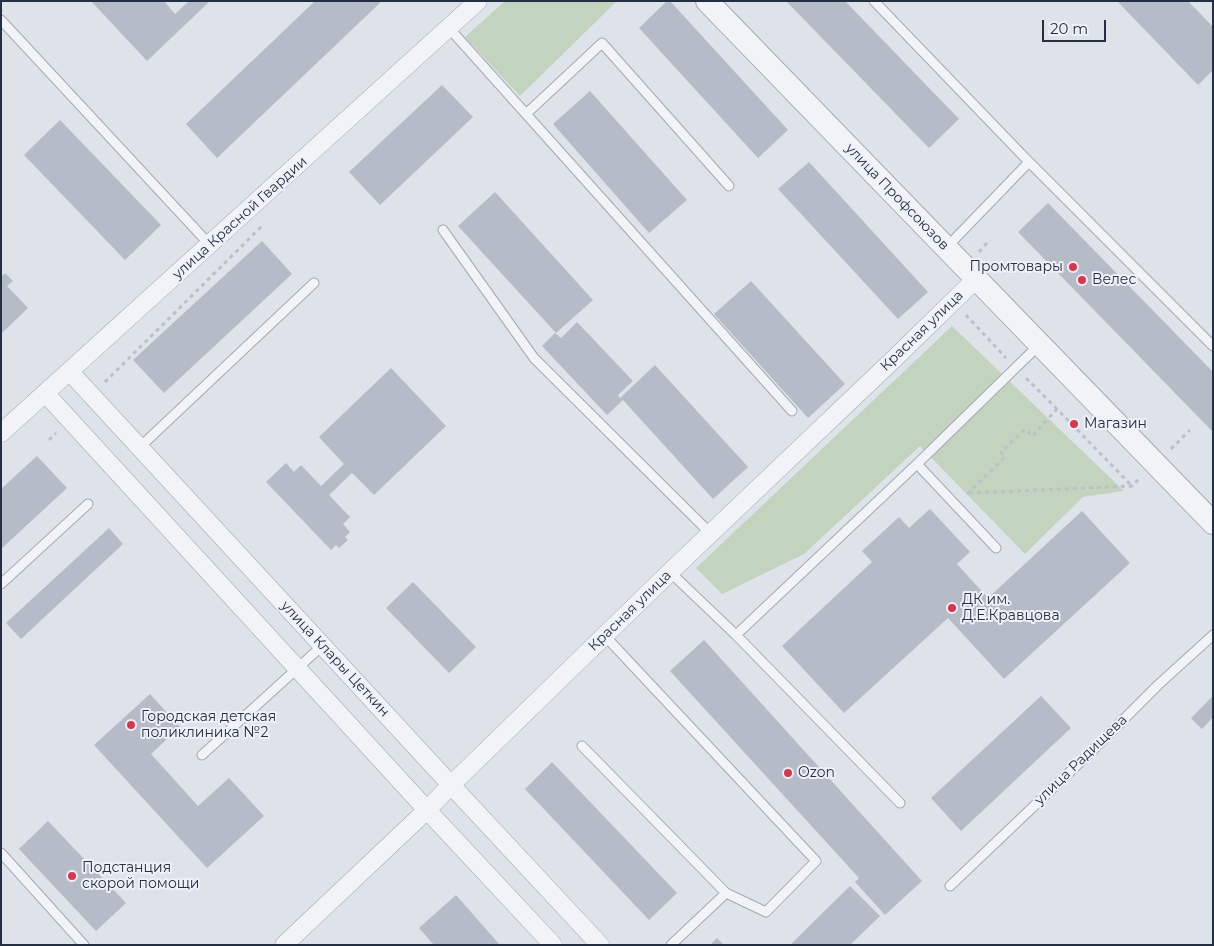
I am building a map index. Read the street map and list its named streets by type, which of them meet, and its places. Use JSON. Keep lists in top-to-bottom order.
{
  "streets": {
    "street": [
      "улица Профсоюзов",
      "улица Красной Гвардии",
      "Красная улица",
      "улица Клары Цеткин"
    ],
    "lane": ["улица Радищева"]
  },
  "crossings": [
    ["улица Профсоюзов", "Красная улица"],
    ["улица Красной Гвардии", "улица Клары Цеткин"],
    ["Красная улица", "улица Клары Цеткин"]
  ],
  "places": [
    "Промтовары",
    "Велес",
    "Магазин",
    "ДК им. Д.Е.Кравцова",
    "Городская детская поликлиника №2",
    "Ozon",
    "Подстанция скорой помощи"
  ],
  "scale_bar": "20 m"
}
